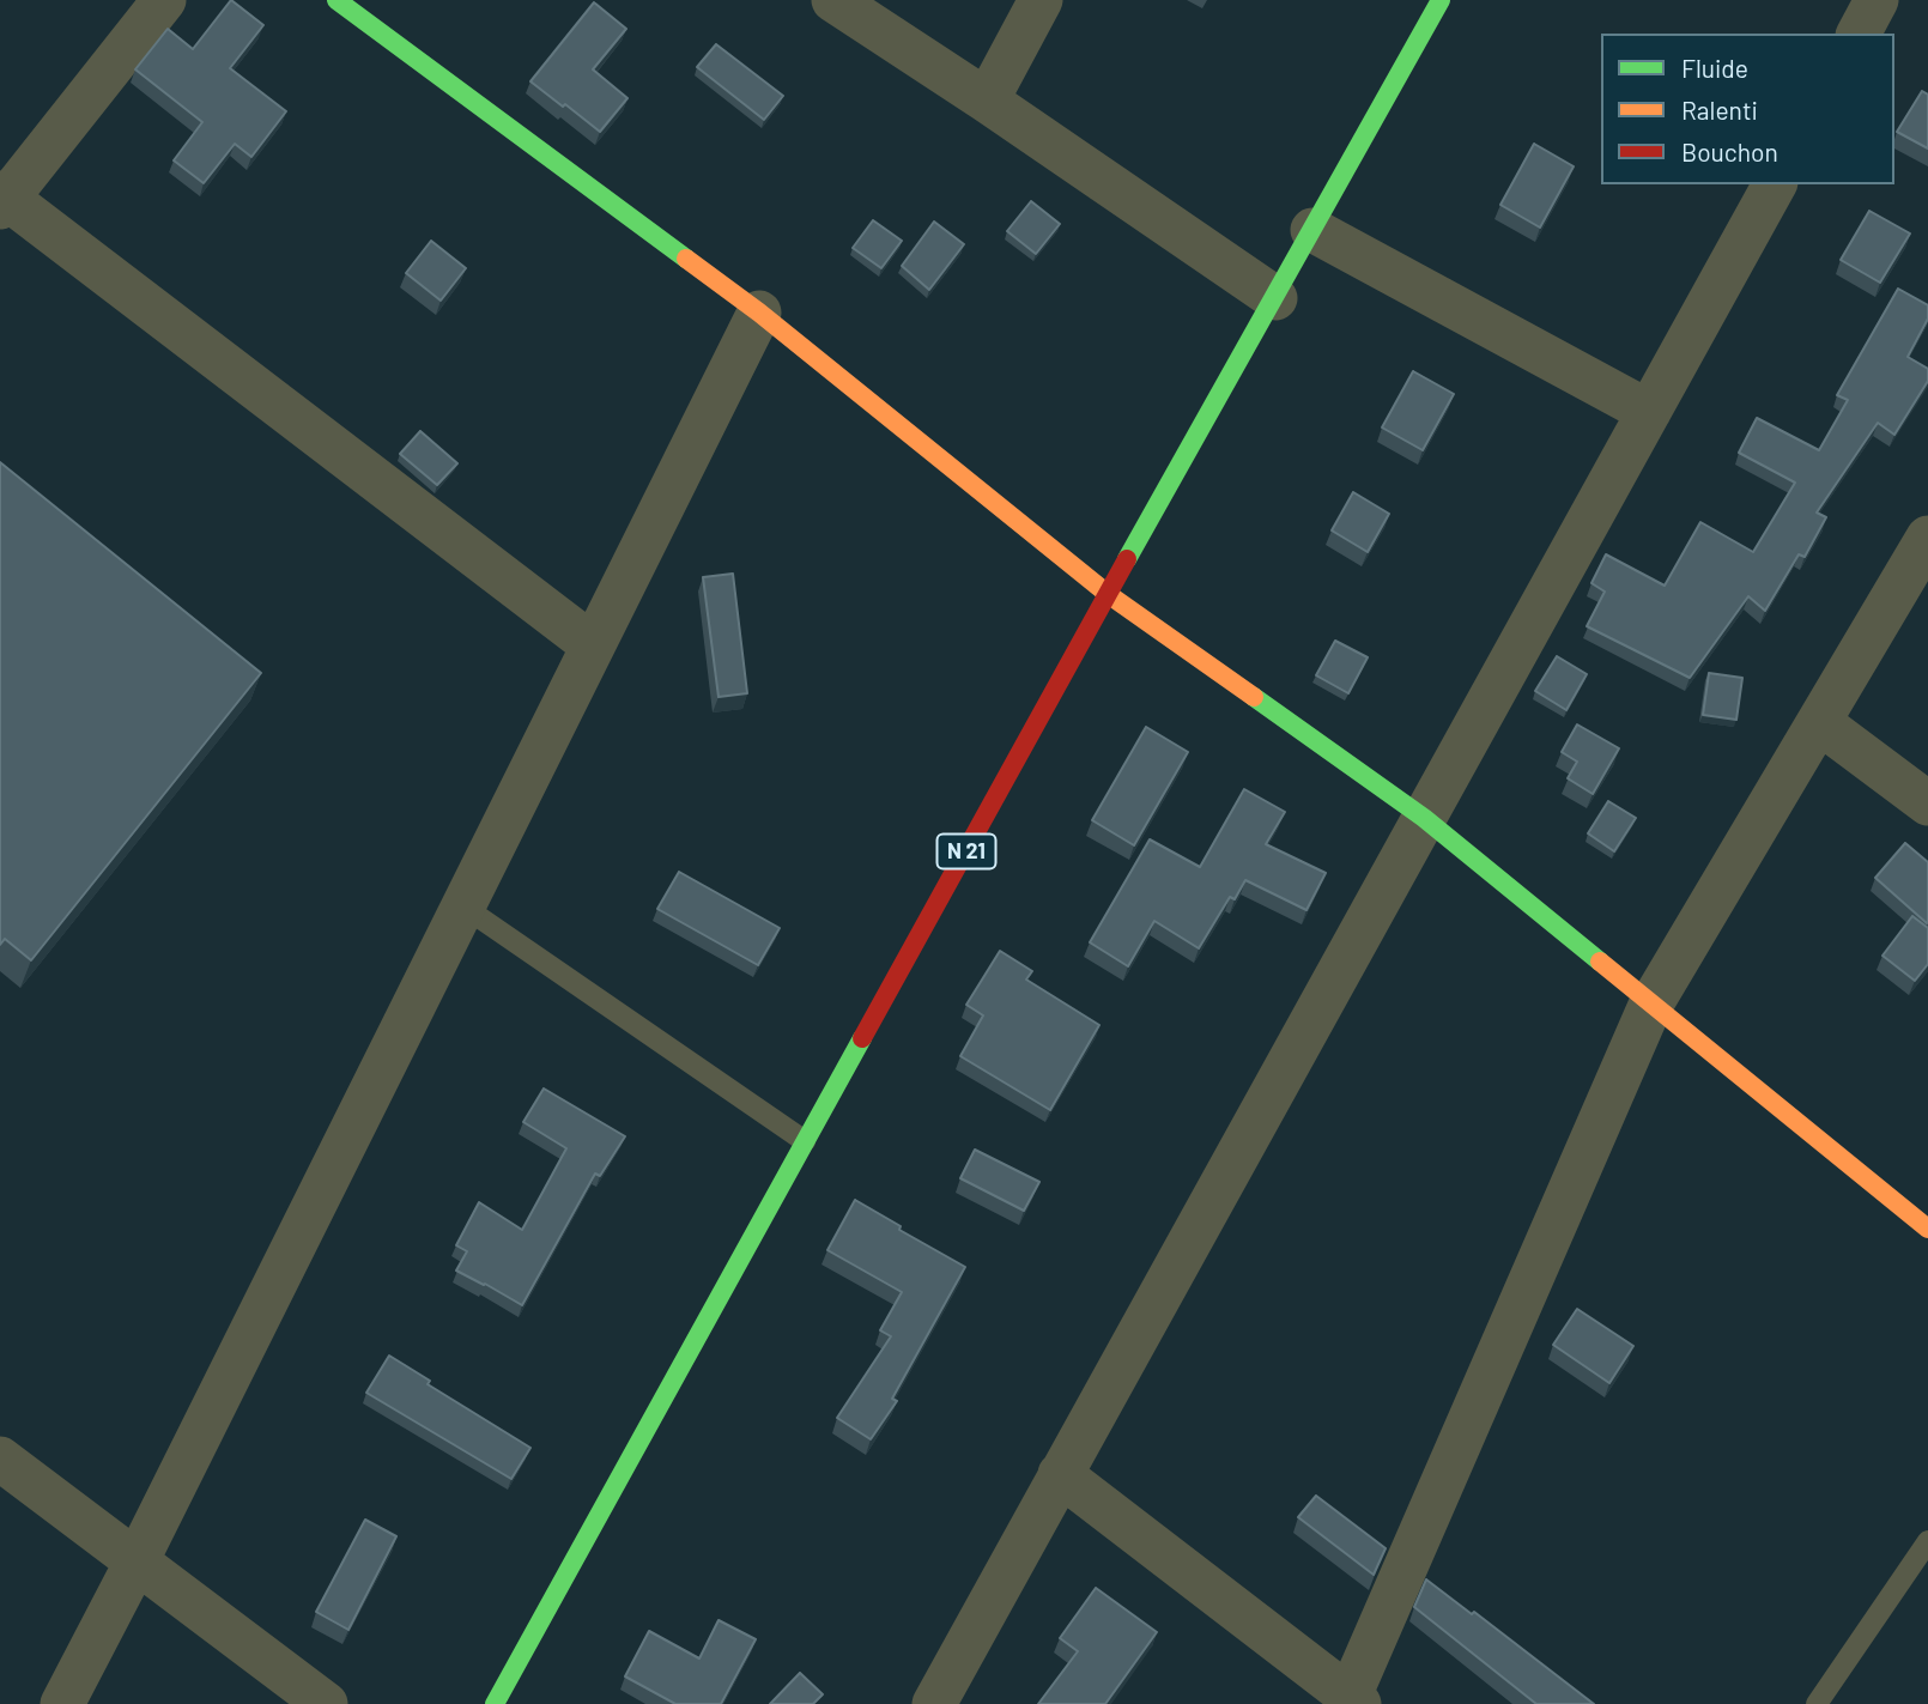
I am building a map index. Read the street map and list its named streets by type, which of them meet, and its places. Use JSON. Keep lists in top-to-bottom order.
{
  "streets": {
    "street": ["N 21"]
  },
  "legend": ["Fluide", "Ralenti", "Bouchon"]
}
